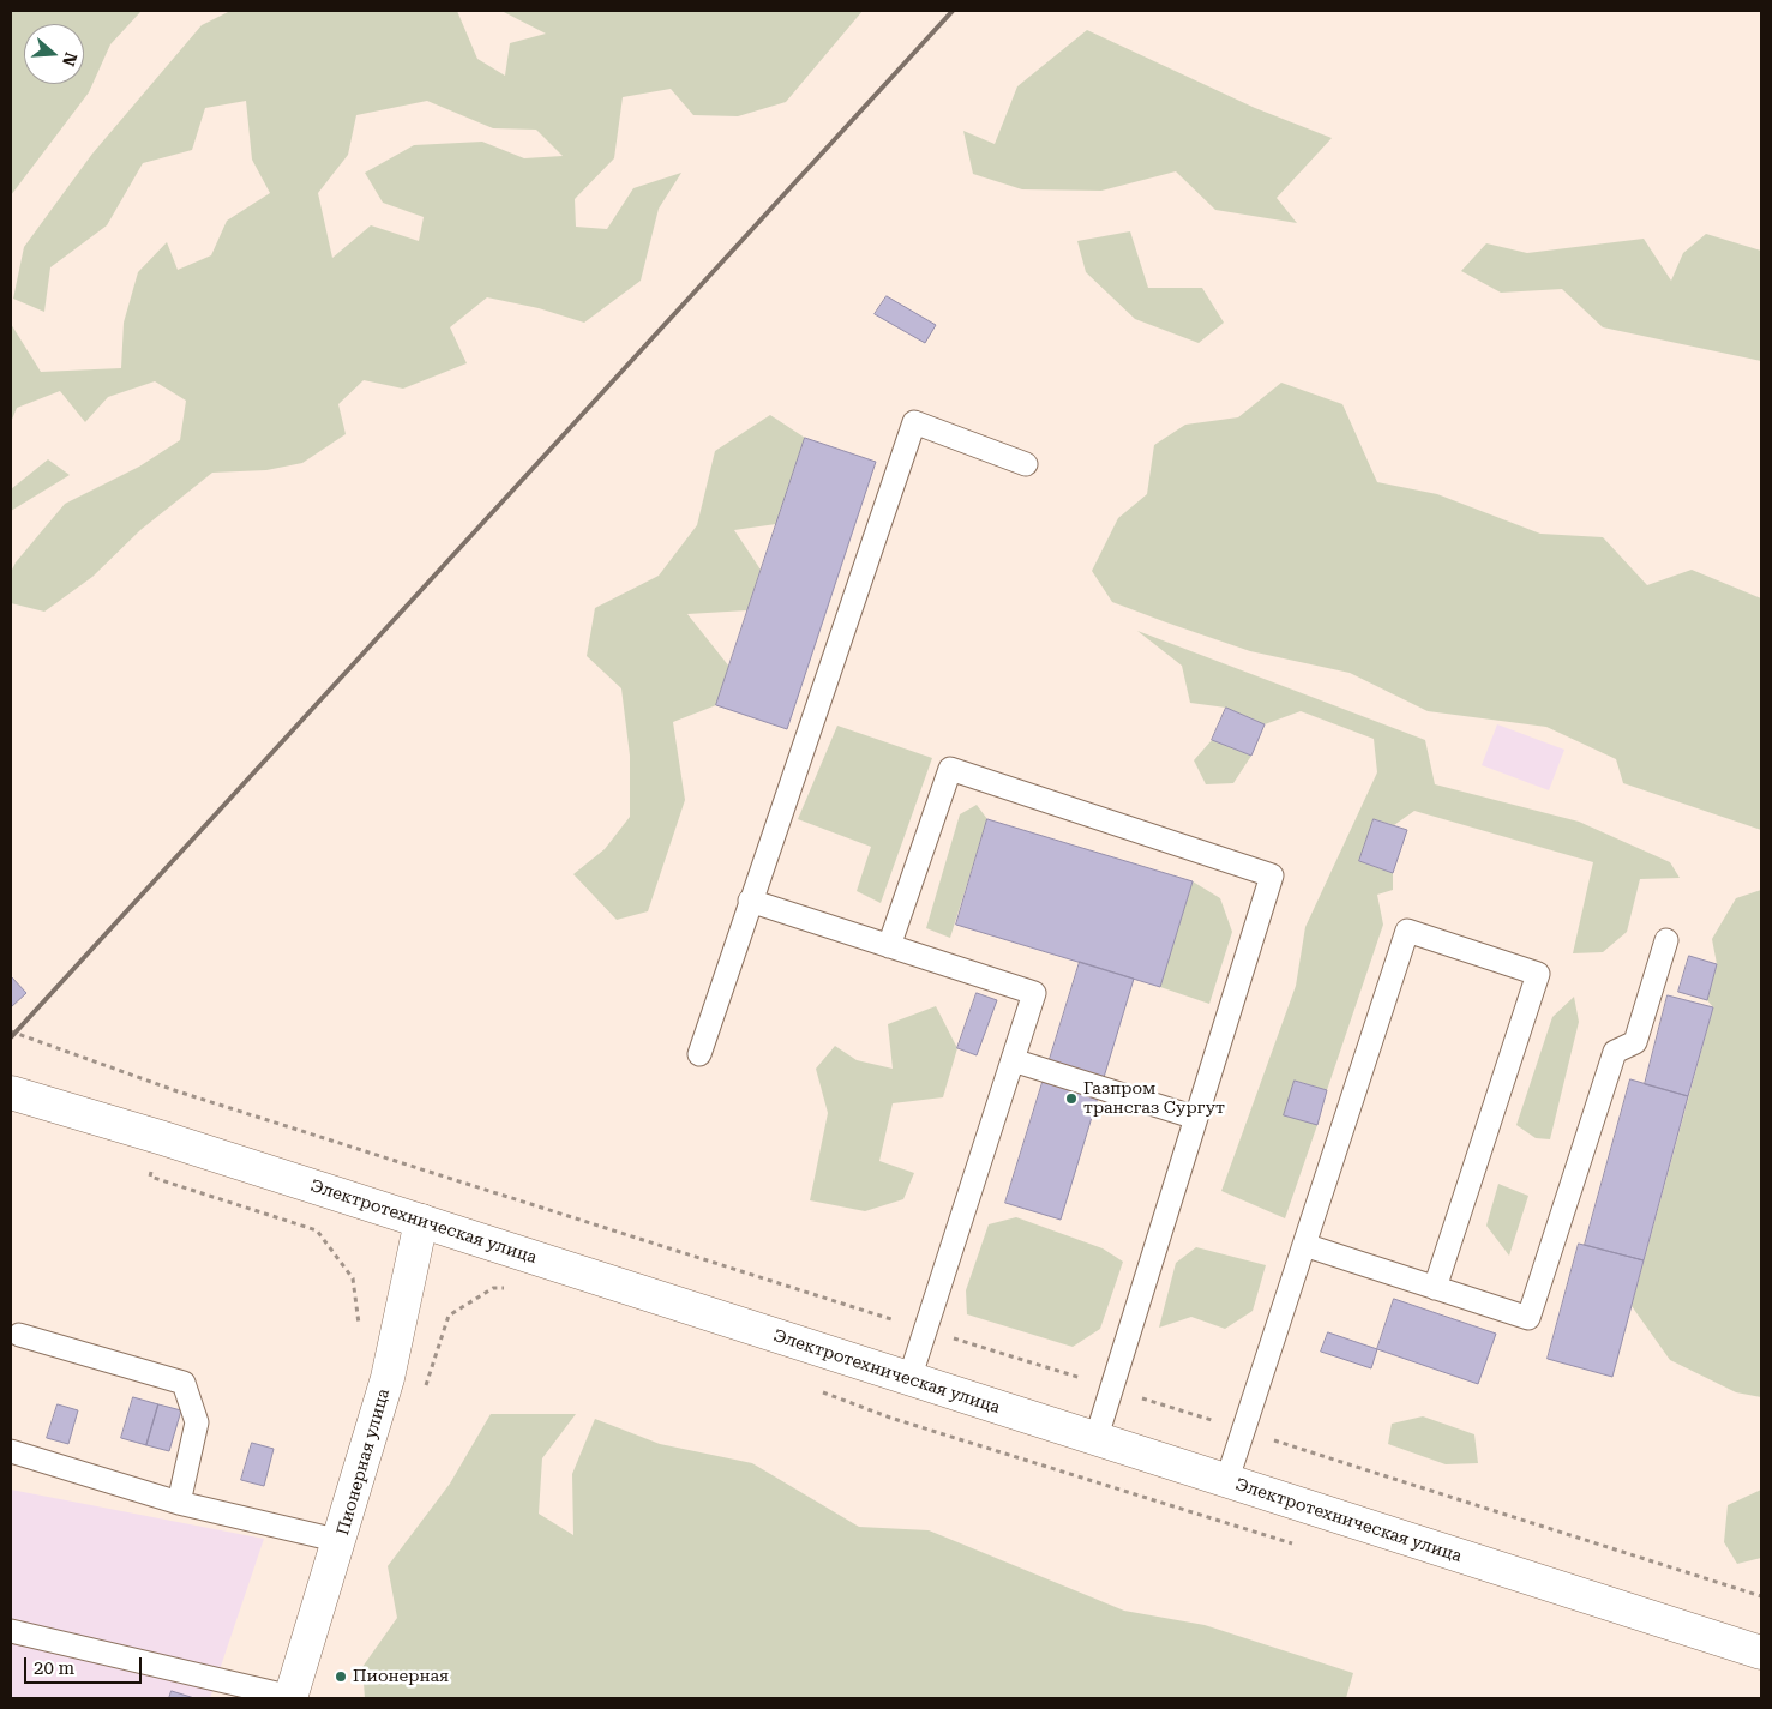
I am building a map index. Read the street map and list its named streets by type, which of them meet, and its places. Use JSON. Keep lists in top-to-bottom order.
{
  "streets": {
    "main road": ["Электротехническая улица", "Пионерная улица"]
  },
  "crossings": [
    ["Электротехническая улица", "Пионерная улица"]
  ],
  "places": ["Газпром трансгаз Сургут", "Пионерная"],
  "scale_bar": "20 m",
  "north": "right"
}
